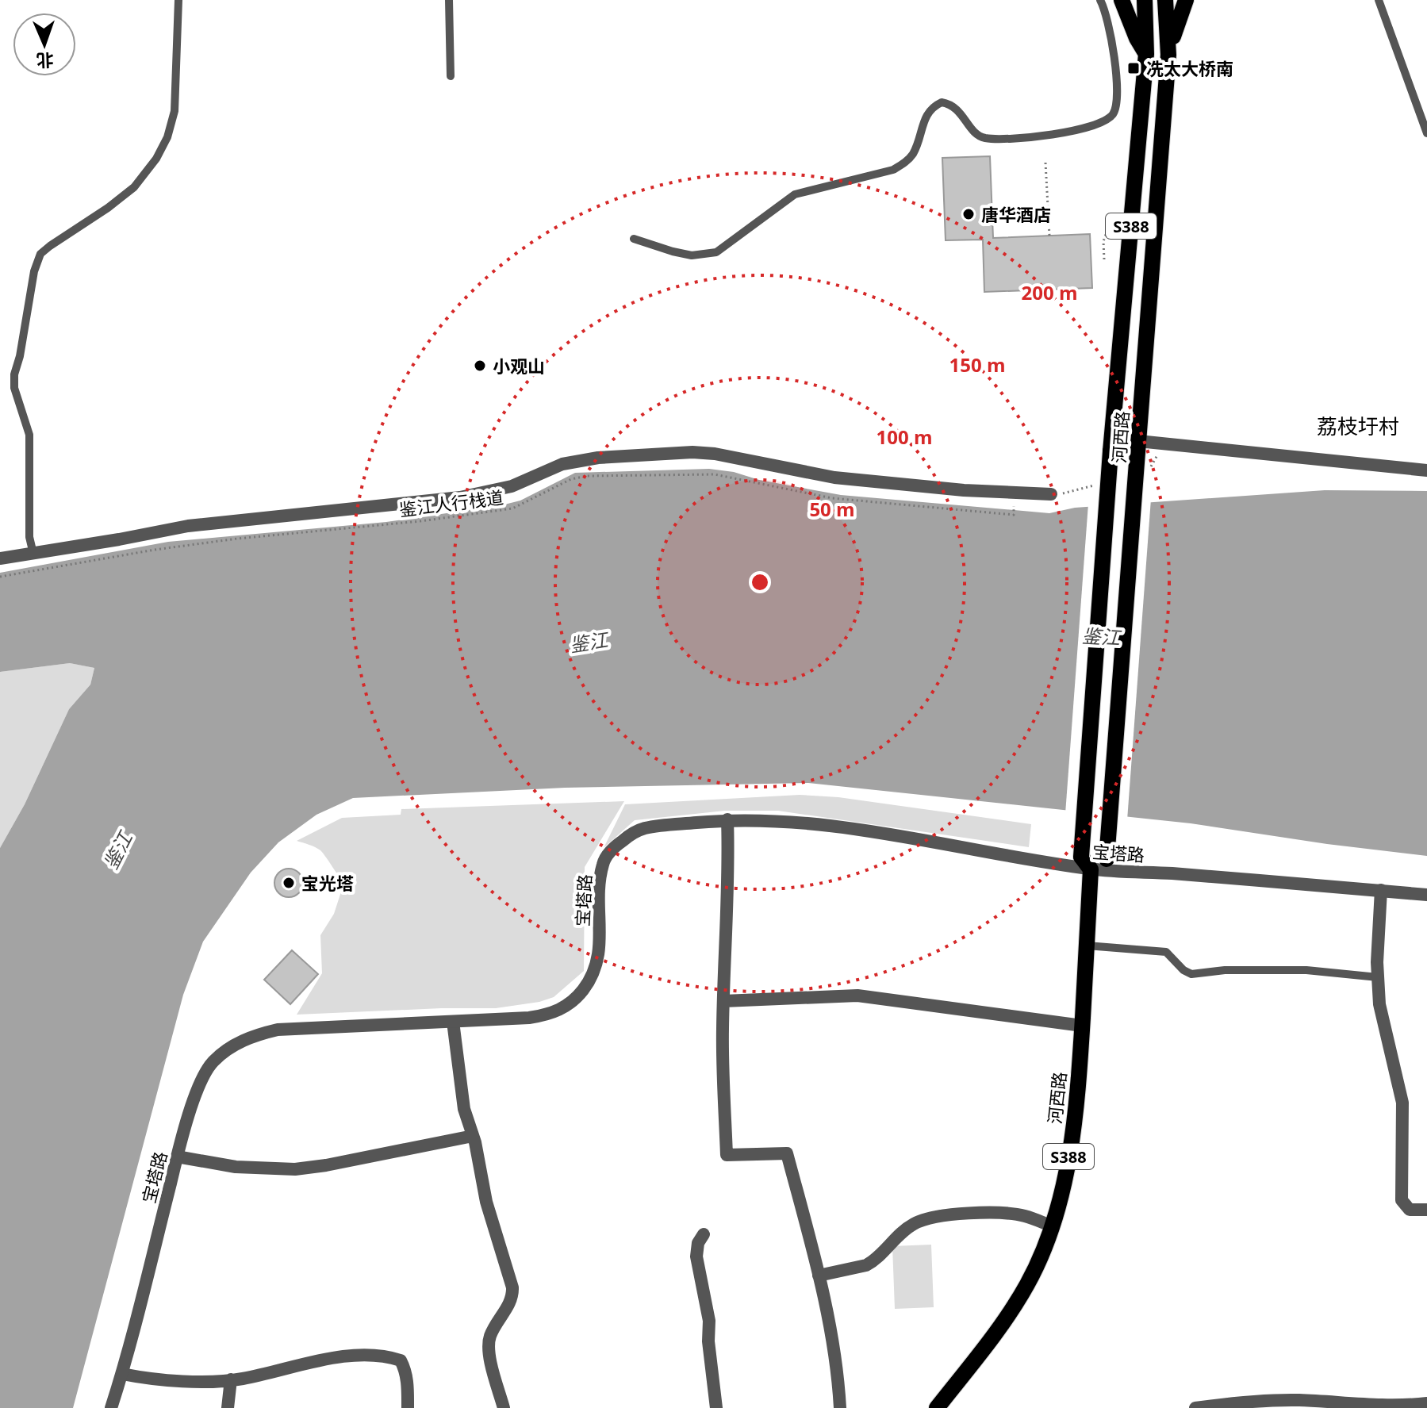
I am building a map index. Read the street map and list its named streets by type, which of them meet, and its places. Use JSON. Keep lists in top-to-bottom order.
{
  "streets": {
    "main road": ["S388", "河西路"],
    "street": ["宝塔路"],
    "path": ["鉴江人行栈道"]
  },
  "crossings": [
    ["河西路", "宝塔路"]
  ],
  "districts": ["荔枝圩村"],
  "water": ["鉴江"],
  "places": {
    "transit": ["冼太大桥南"],
    "other": ["唐华酒店", "小观山", "宝光塔"]
  },
  "north": "bottom",
  "rings": [
    "200 m",
    "150 m",
    "100 m",
    "50 m"
  ]
}
